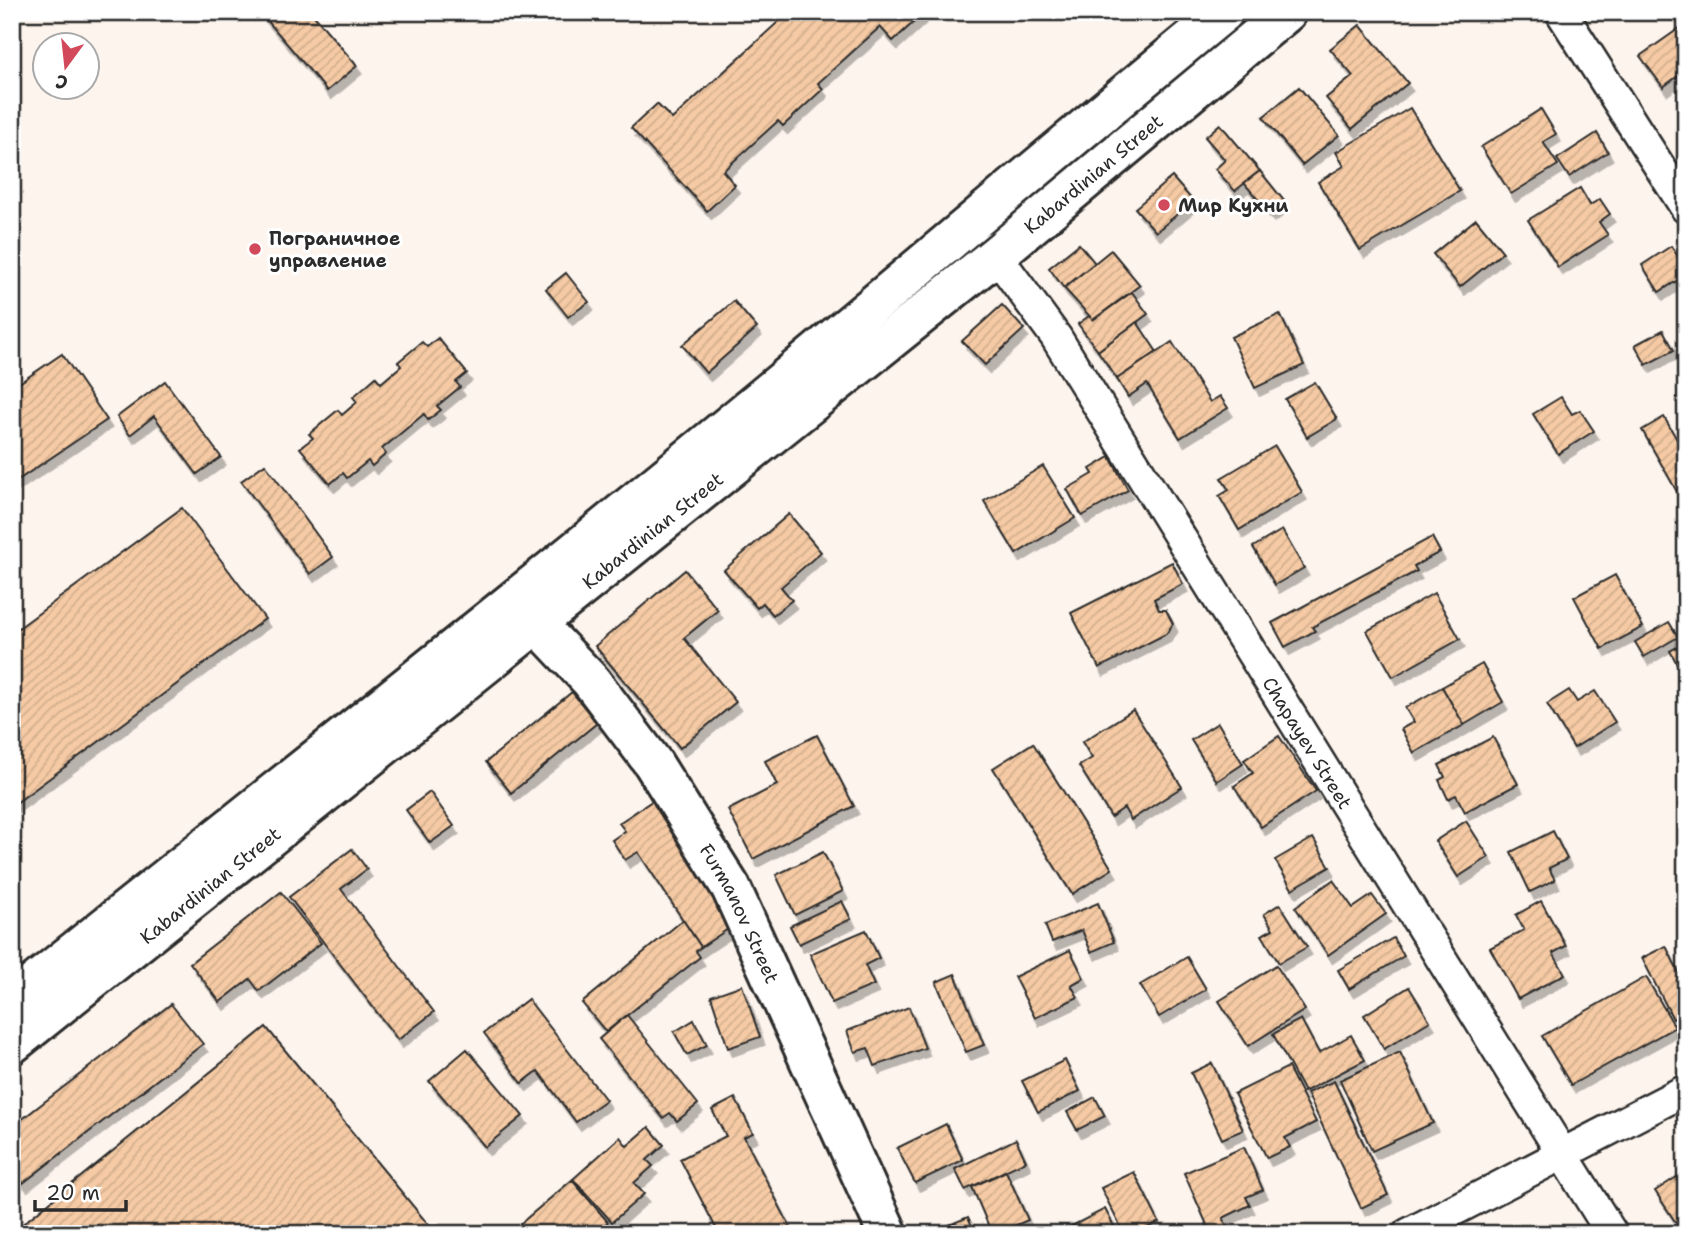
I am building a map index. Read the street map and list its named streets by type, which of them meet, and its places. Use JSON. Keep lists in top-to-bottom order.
{
  "streets": {
    "main road": ["Kabardinian Street", "Furmanov Street"],
    "street": ["Chapayev Street"]
  },
  "crossings": [
    ["Kabardinian Street", "Chapayev Street"],
    ["Kabardinian Street", "Furmanov Street"]
  ],
  "places": ["Мир Кухни", "Пограничное управление"],
  "scale_bar": "20 m",
  "north": "bottom"
}
